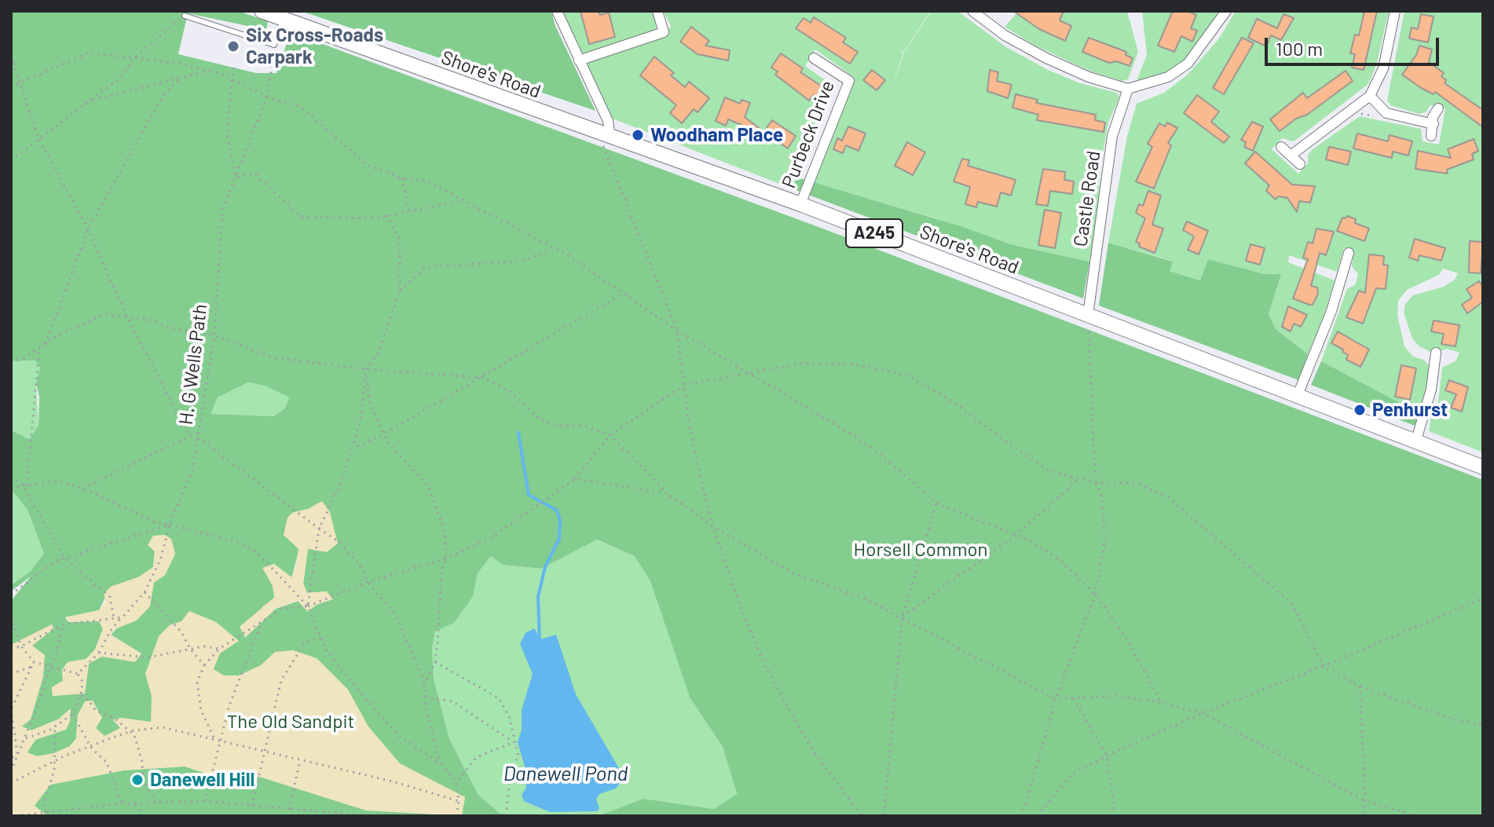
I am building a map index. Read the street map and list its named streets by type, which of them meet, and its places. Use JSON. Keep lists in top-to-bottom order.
{
  "streets": {
    "main road": ["Shore's Road", "A245"],
    "street": ["Purbeck Drive", "Castle Road"],
    "path": ["H. G Wells Path"]
  },
  "crossings": [
    ["Shore's Road", "Purbeck Drive"],
    ["Shore's Road", "Castle Road"]
  ],
  "water": ["Danewell Pond"],
  "parks": ["Horsell Common", "The Old Sandpit"],
  "places": [
    "Six Cross-Roads Carpark",
    "Woodham Place",
    "Penhurst",
    "Danewell Hill"
  ],
  "scale_bar": "100 m"
}
